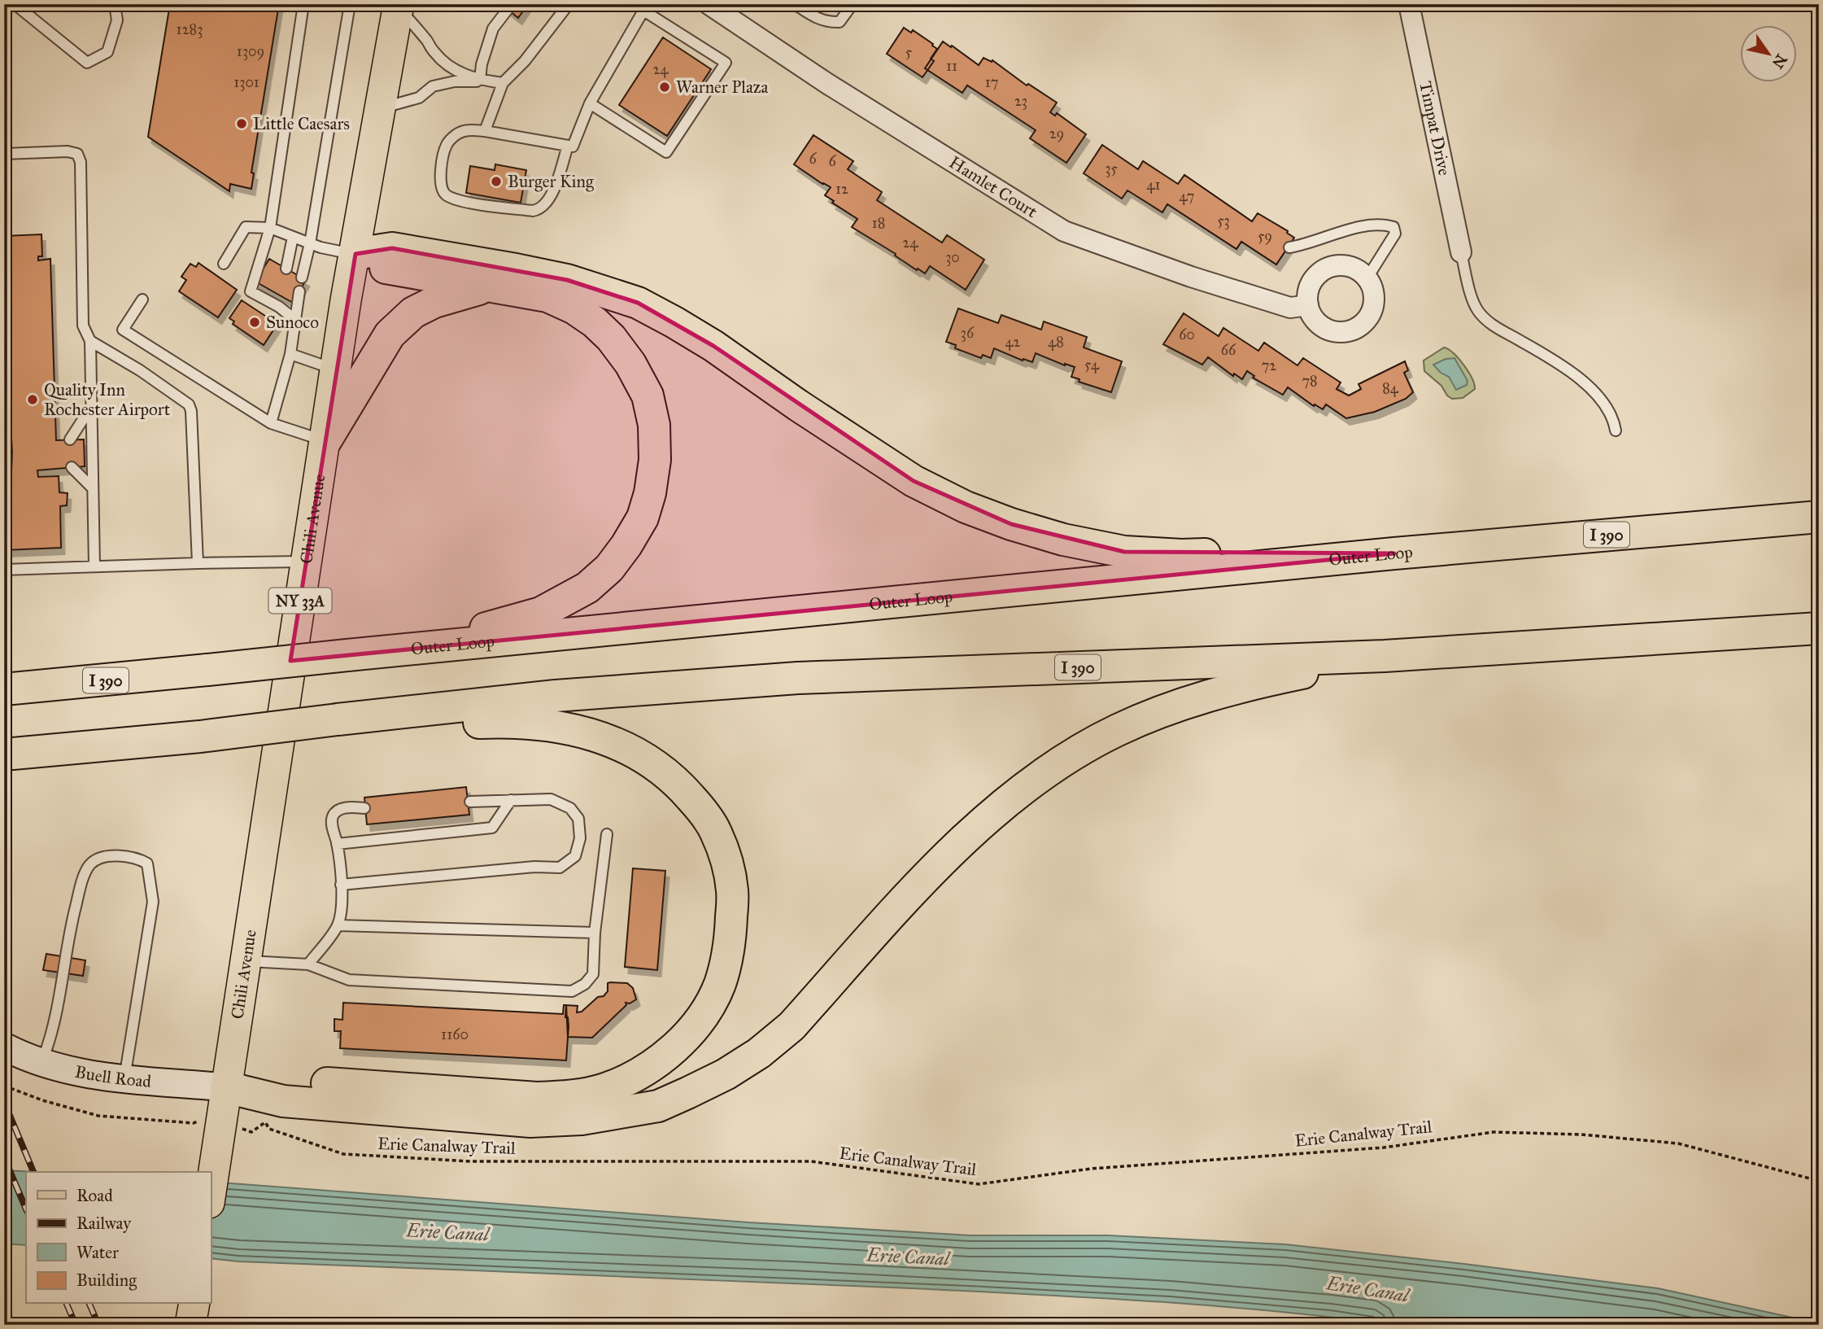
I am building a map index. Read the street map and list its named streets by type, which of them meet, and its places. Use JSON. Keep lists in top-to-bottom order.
{
  "streets": {
    "highway": ["I 390", "Outer Loop"],
    "main road": ["Chili Avenue", "NY 33A"],
    "street": ["Timpat Drive", "Hamlet Court", "Buell Road"],
    "path": ["Erie Canalway Trail"]
  },
  "crossings": [
    ["Chili Avenue", "Buell Road"],
    ["Chili Avenue", "Erie Canalway Trail"]
  ],
  "water": ["Erie Canal"],
  "places": [
    "Warner Plaza",
    "Little Caesars",
    "Burger King",
    "Sunoco",
    "Quality Inn Rochester Airport"
  ],
  "house_numbers": [
    "1283",
    "1309",
    "5",
    "11",
    "24",
    "1301",
    "17",
    "23",
    "29",
    "6",
    "6",
    "35",
    "41",
    "12",
    "47",
    "53",
    "18",
    "59",
    "24",
    "30",
    "36",
    "60",
    "42",
    "48",
    "66",
    "54",
    "72",
    "78",
    "84",
    "1160"
  ],
  "legend": [
    "Road",
    "Railway",
    "Water",
    "Building"
  ],
  "north": "bottom right"
}
